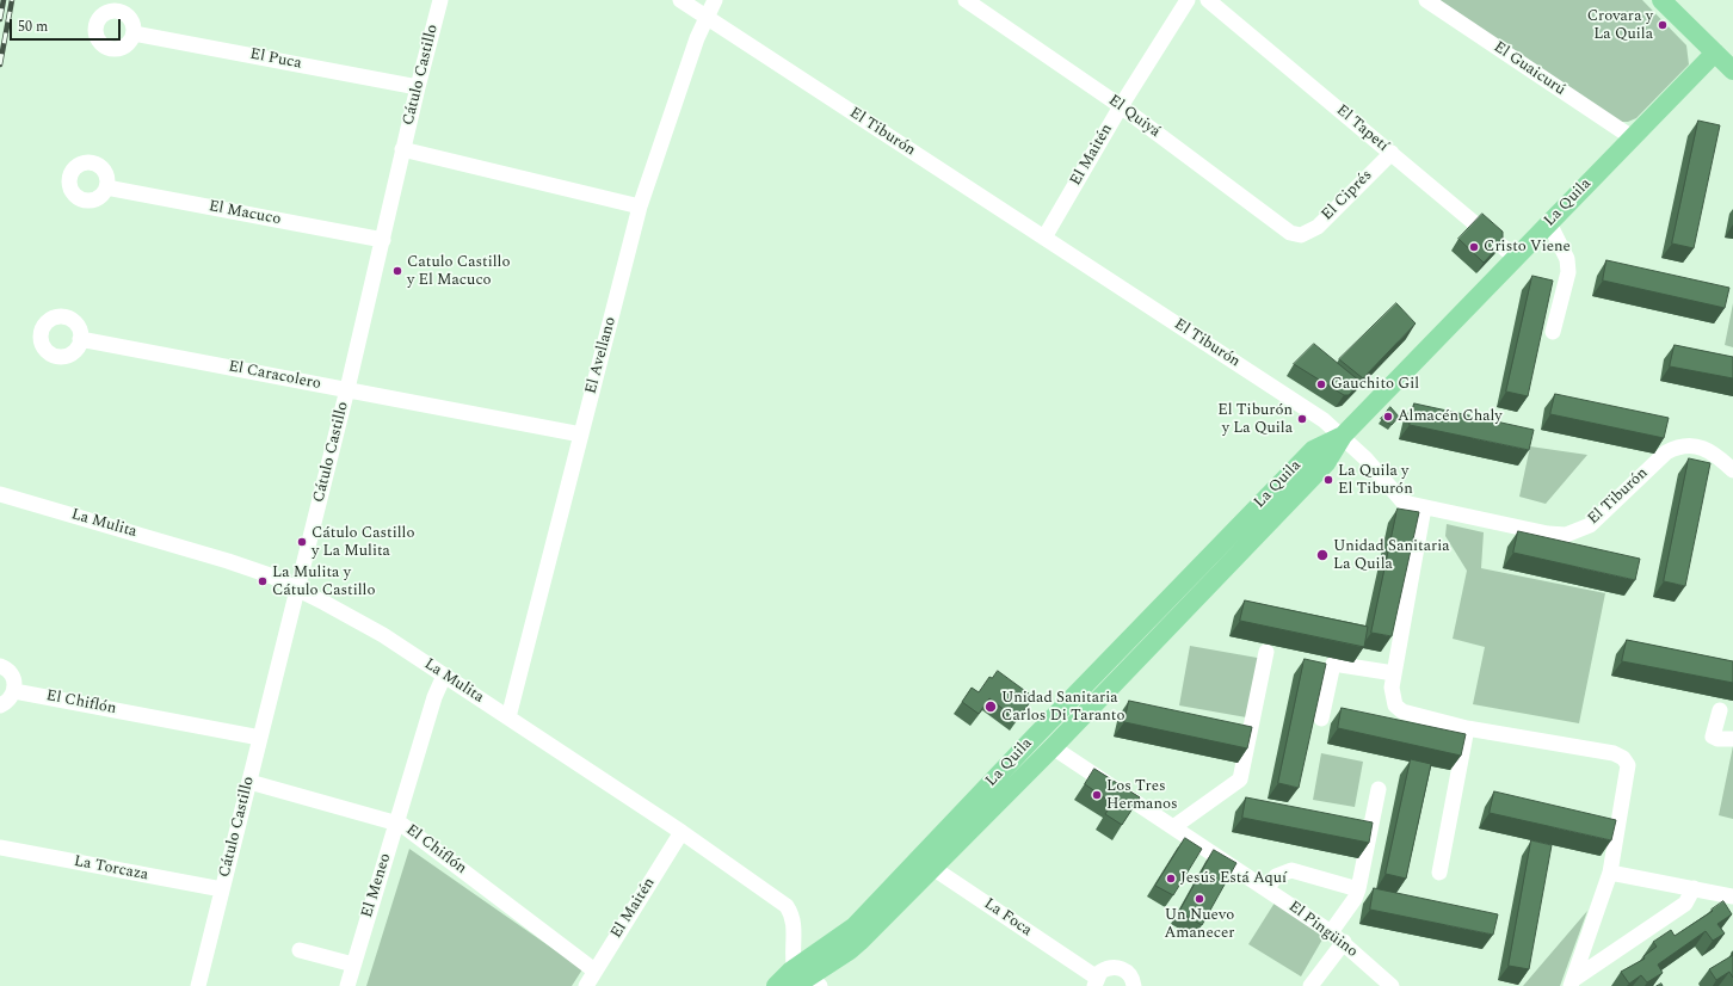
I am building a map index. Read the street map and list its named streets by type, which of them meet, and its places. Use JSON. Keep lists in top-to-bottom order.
{
  "streets": {
    "main road": ["La Quila", "El Pingüino"],
    "street": [
      "El Puca",
      "El Guaicurú",
      "Cátulo Castillo",
      "El Quiyá",
      "El Tapetí",
      "El Tiburón",
      "El Maitén",
      "El Ciprés",
      "El Macuco",
      "El Avellano",
      "El Caracolero",
      "La Mulita",
      "El Chiflón",
      "La Torcaza",
      "El Meneo",
      "La Foca"
    ]
  },
  "crossings": [
    ["El Puca", "Cátulo Castillo"],
    ["El Guaicurú", "La Quila"],
    ["Cátulo Castillo", "El Macuco"],
    ["Cátulo Castillo", "El Caracolero"],
    ["Cátulo Castillo", "La Mulita"],
    ["Cátulo Castillo", "El Chiflón"],
    ["Cátulo Castillo", "La Torcaza"],
    ["El Quiyá", "El Maitén"],
    ["El Quiyá", "El Ciprés"],
    ["El Tapetí", "El Ciprés"],
    ["El Tapetí", "La Quila"],
    ["El Tiburón", "El Maitén"],
    ["El Tiburón", "La Quila"],
    ["El Tiburón", "El Avellano"],
    ["El Maitén", "La Mulita"],
    ["El Maitén", "El Chiflón"],
    ["La Quila", "La Mulita"],
    ["La Quila", "La Foca"],
    ["La Quila", "El Pingüino"],
    ["El Avellano", "El Caracolero"],
    ["El Avellano", "La Mulita"],
    ["La Mulita", "El Meneo"],
    ["El Chiflón", "El Meneo"]
  ],
  "places": [
    "Crovara y La Quila",
    "Cristo Viene",
    "Catulo Castillo y El Macuco",
    "Gauchito Gil",
    "Almacén Chaly",
    "El Tiburón y La Quila",
    "La Quila y El Tiburón",
    "Cátulo Castillo y La Mulita",
    "Unidad Sanitaria La Quila",
    "La Mulita y Cátulo Castillo",
    "Unidad Sanitaria Carlos Di Taranto",
    "Los Tres Hermanos",
    "Jesús Está Aquí",
    "Un Nuevo Amanecer"
  ],
  "scale_bar": "50 m"
}
